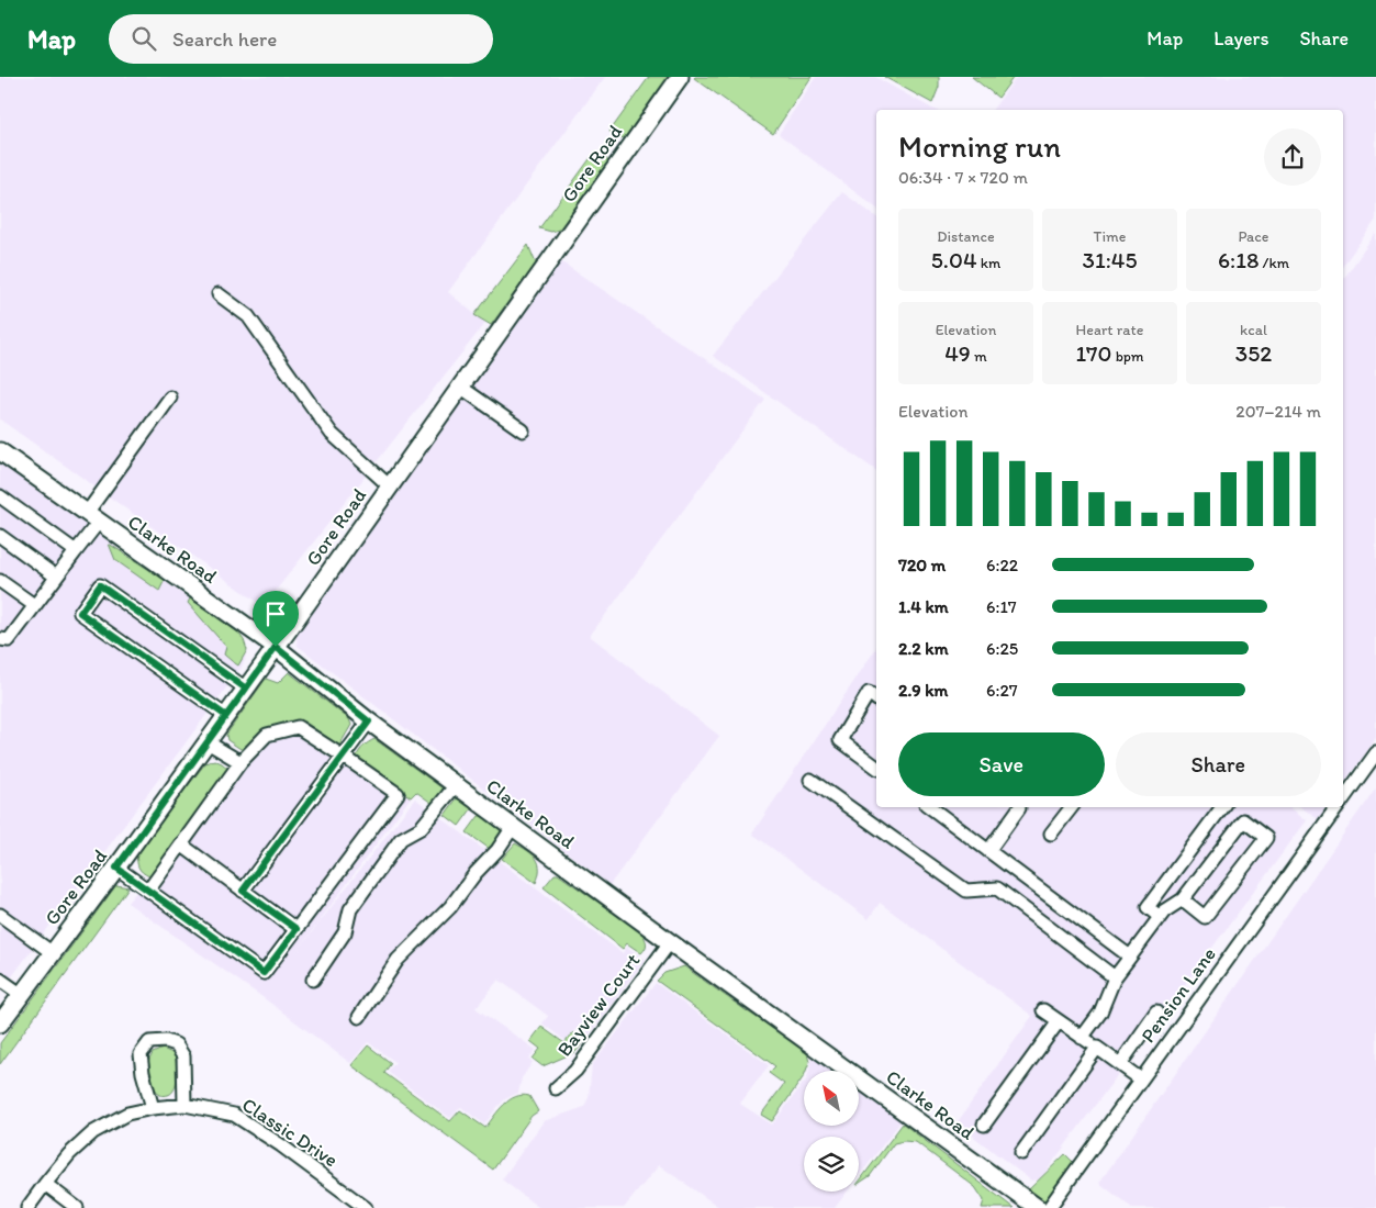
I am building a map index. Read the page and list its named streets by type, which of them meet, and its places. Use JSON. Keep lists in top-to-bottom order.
{
  "streets": {
    "main road": ["Gore Road", "Clarke Road"],
    "street": ["Pension Lane", "Bayview Court", "Classic Drive"]
  },
  "crossings": [
    ["Gore Road", "Clarke Road"],
    ["Clarke Road", "Bayview Court"]
  ],
  "north": "top left",
  "page": {
    "header": "Map",
    "search": "Search here",
    "nav": ["Map", "Layers", "Share"],
    "heading": ["Morning run", "06:34 · 7 × 720 m"],
    "stats": [
      ["Distance", "5.04 km"],
      ["Time", "31:45"],
      ["Pace", "6:18 /km"],
      ["Elevation", "49 m"],
      ["Heart rate", "170 bpm"],
      ["kcal", "352"]
    ],
    "chart": ["Elevation", "207–214 m"],
    "list": [
      {
        "name": "720 m",
        "note": "6:22"
      },
      {
        "name": "1.4 km",
        "note": "6:17"
      },
      {
        "name": "2.2 km",
        "note": "6:25"
      },
      {
        "name": "2.9 km",
        "note": "6:27"
      }
    ],
    "buttons": ["Save", "Share"]
  }
}
